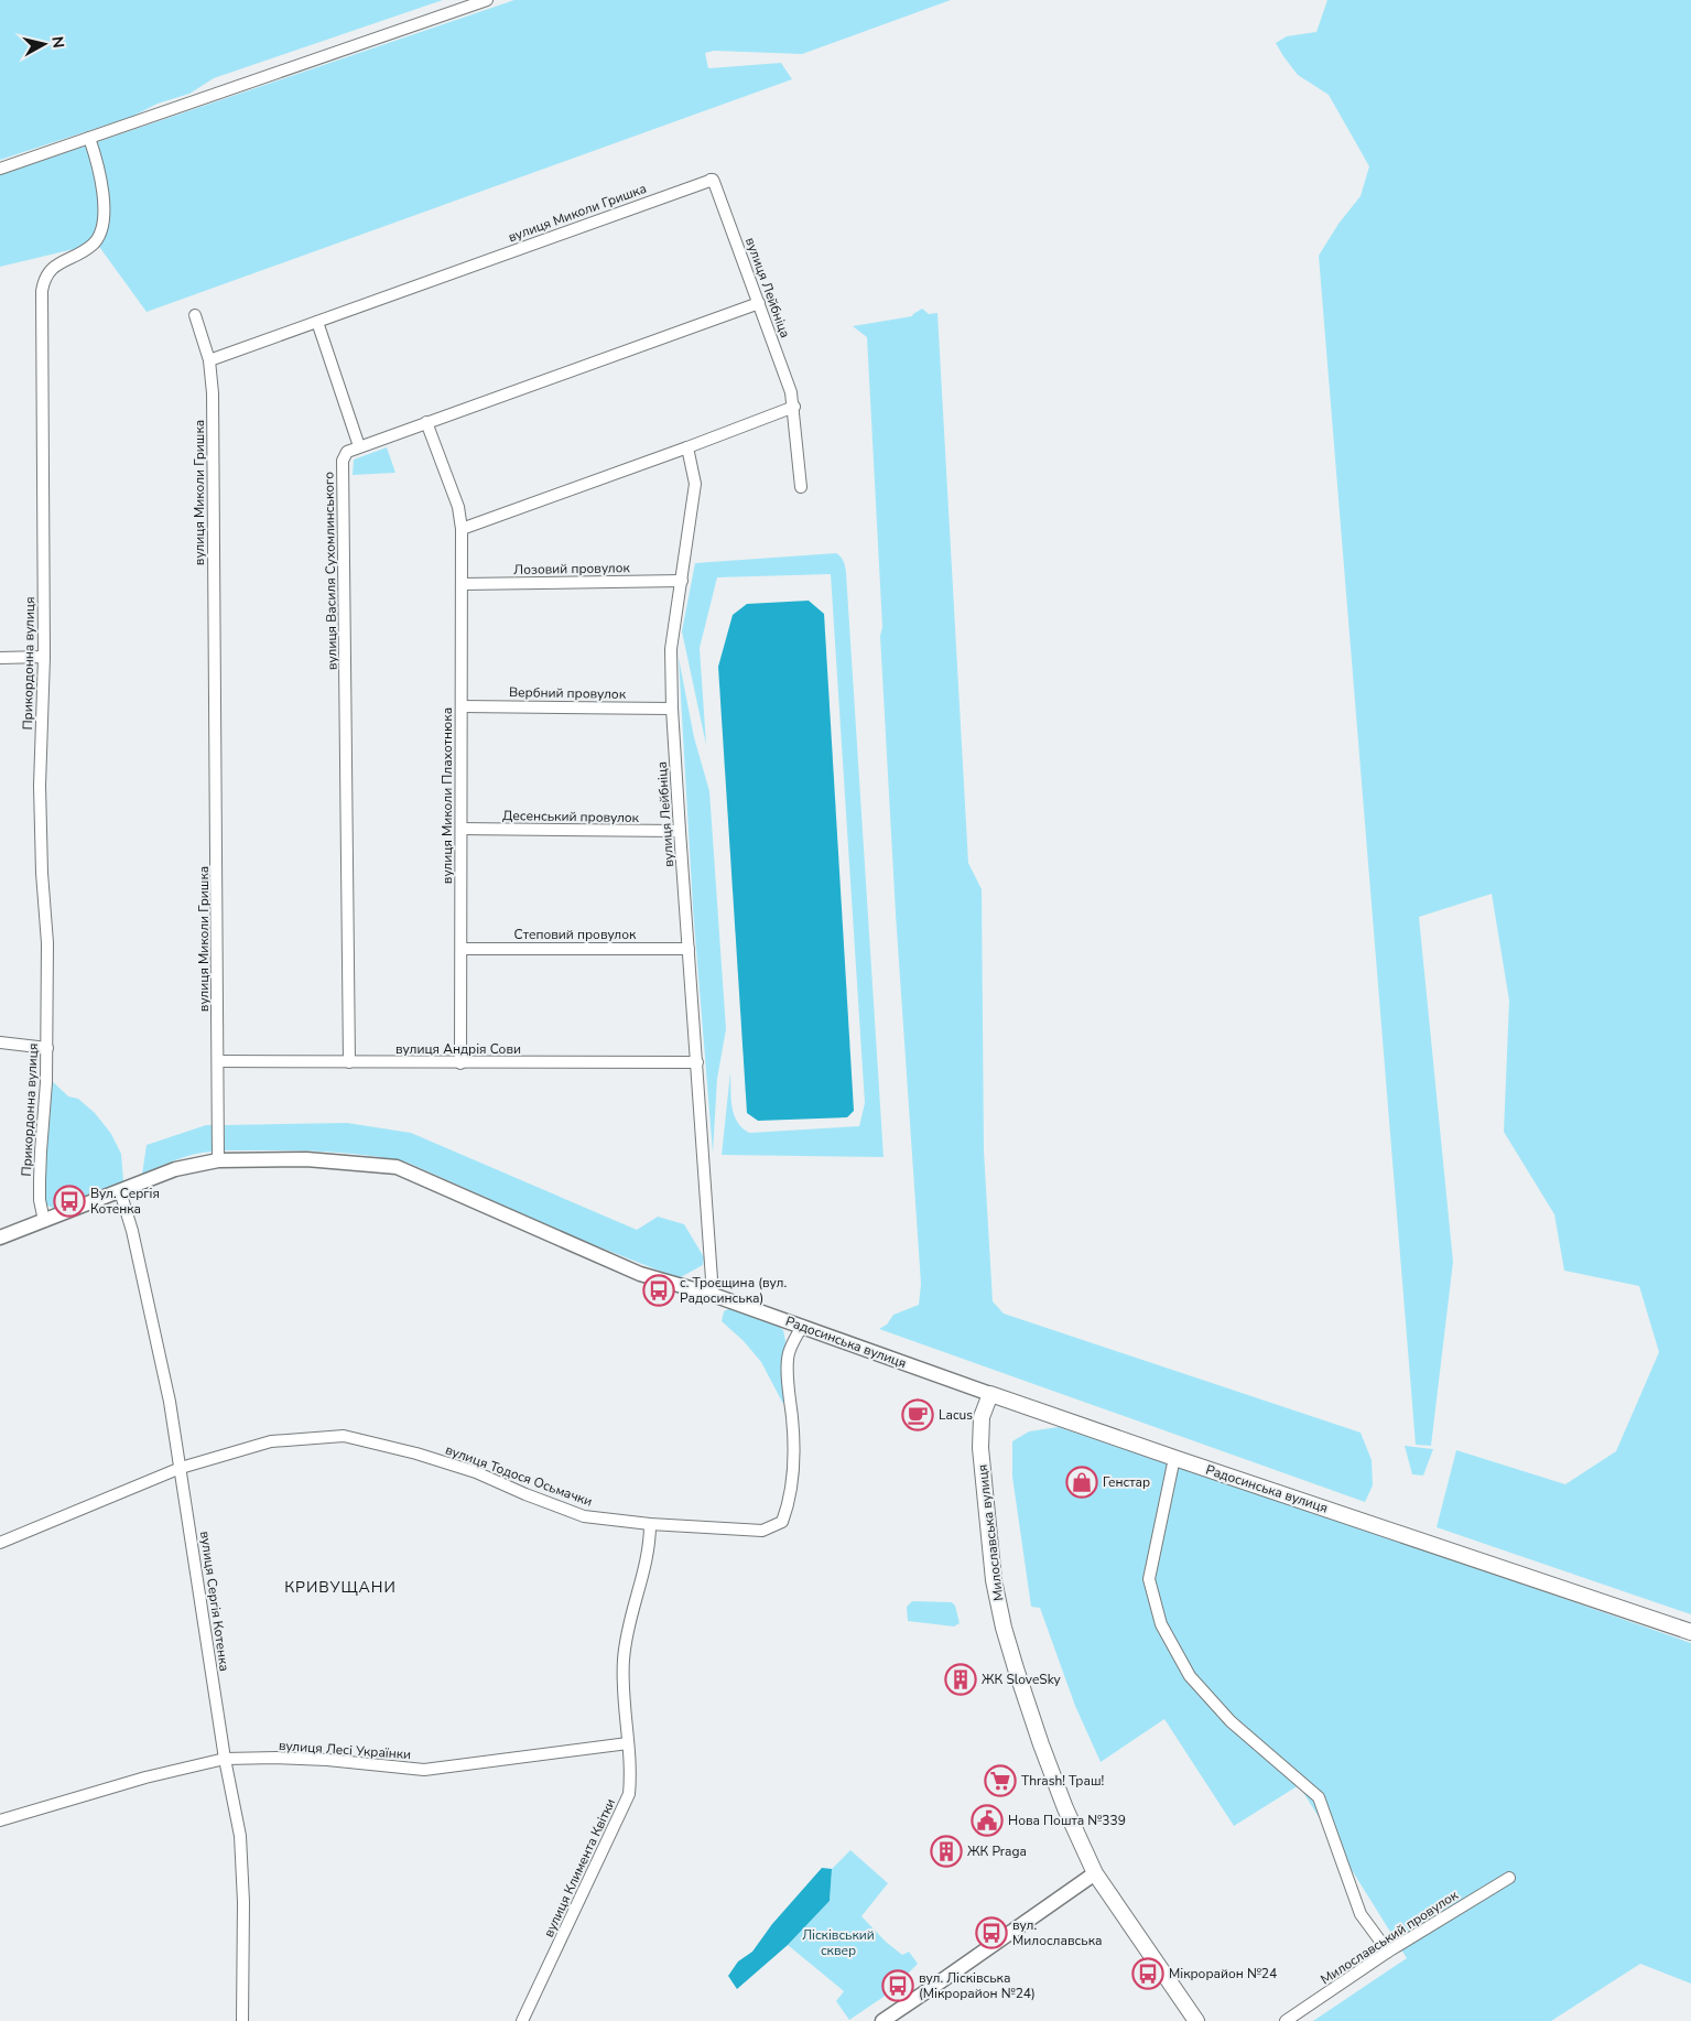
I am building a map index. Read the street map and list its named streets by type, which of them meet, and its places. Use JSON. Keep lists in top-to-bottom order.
{
  "streets": {
    "main road": ["Радосинська вулиця", "Милославська вулиця"],
    "street": [
      "вулиця Миколи Гришка",
      "вулиця Лейбніца",
      "Лозовий провулок",
      "вулиця Василя Сухомлинського",
      "Прикордонна вулиця",
      "Вербний провулок",
      "вулиця Миколи Плахотнюка",
      "Десенський провулок",
      "Степовий провулок",
      "вулиця Андрія Сови",
      "вулиця Тодося Осьмачки",
      "вулиця Сергія Котенка",
      "вулиця Лесі Українки",
      "вулиця Климента Квітки",
      "Милославський провулок"
    ]
  },
  "crossings": [
    ["вулиця Миколи Гришка", "вулиця Лейбніца"],
    ["вулиця Миколи Гришка", "вулиця Андрія Сови"],
    ["вулиця Миколи Гришка", "Радосинська вулиця"],
    ["вулиця Лейбніца", "Лозовий провулок"],
    ["вулиця Лейбніца", "вулиця Василя Сухомлинського"],
    ["вулиця Лейбніца", "Вербний провулок"],
    ["вулиця Лейбніца", "Десенський провулок"],
    ["вулиця Лейбніца", "Степовий провулок"],
    ["вулиця Лейбніца", "вулиця Андрія Сови"],
    ["вулиця Лейбніца", "Радосинська вулиця"],
    ["Лозовий провулок", "вулиця Миколи Плахотнюка"],
    ["вулиця Василя Сухомлинського", "вулиця Миколи Плахотнюка"],
    ["вулиця Василя Сухомлинського", "вулиця Андрія Сови"],
    ["Прикордонна вулиця", "Радосинська вулиця"],
    ["Вербний провулок", "вулиця Миколи Плахотнюка"],
    ["вулиця Миколи Плахотнюка", "Десенський провулок"],
    ["вулиця Миколи Плахотнюка", "Степовий провулок"],
    ["вулиця Миколи Плахотнюка", "вулиця Андрія Сови"],
    ["Радосинська вулиця", "вулиця Тодося Осьмачки"],
    ["Радосинська вулиця", "Милославська вулиця"],
    ["Радосинська вулиця", "вулиця Сергія Котенка"],
    ["вулиця Тодося Осьмачки", "вулиця Сергія Котенка"],
    ["вулиця Тодося Осьмачки", "вулиця Климента Квітки"],
    ["вулиця Сергія Котенка", "вулиця Лесі Українки"],
    ["вулиця Лесі Українки", "вулиця Климента Квітки"]
  ],
  "districts": ["КРИВУЩАНИ"],
  "parks": ["Лісківський сквер"],
  "places": {
    "bus stop": [
      "Вул. Сергія Котенка",
      "с. Троєщина (вул. Радосинська)",
      "вул. Милославська",
      "Мікрорайон №24",
      "вул. Лісківська (Мікрорайон №24)"
    ],
    "cafe": ["Lacus"],
    "shop": ["Генстар"],
    "building": ["ЖК SloveSky", "ЖК Praga"],
    "supermarket": ["Thrash! Траш!"],
    "public building": ["Нова Пошта №339"]
  },
  "north": "right"
}
